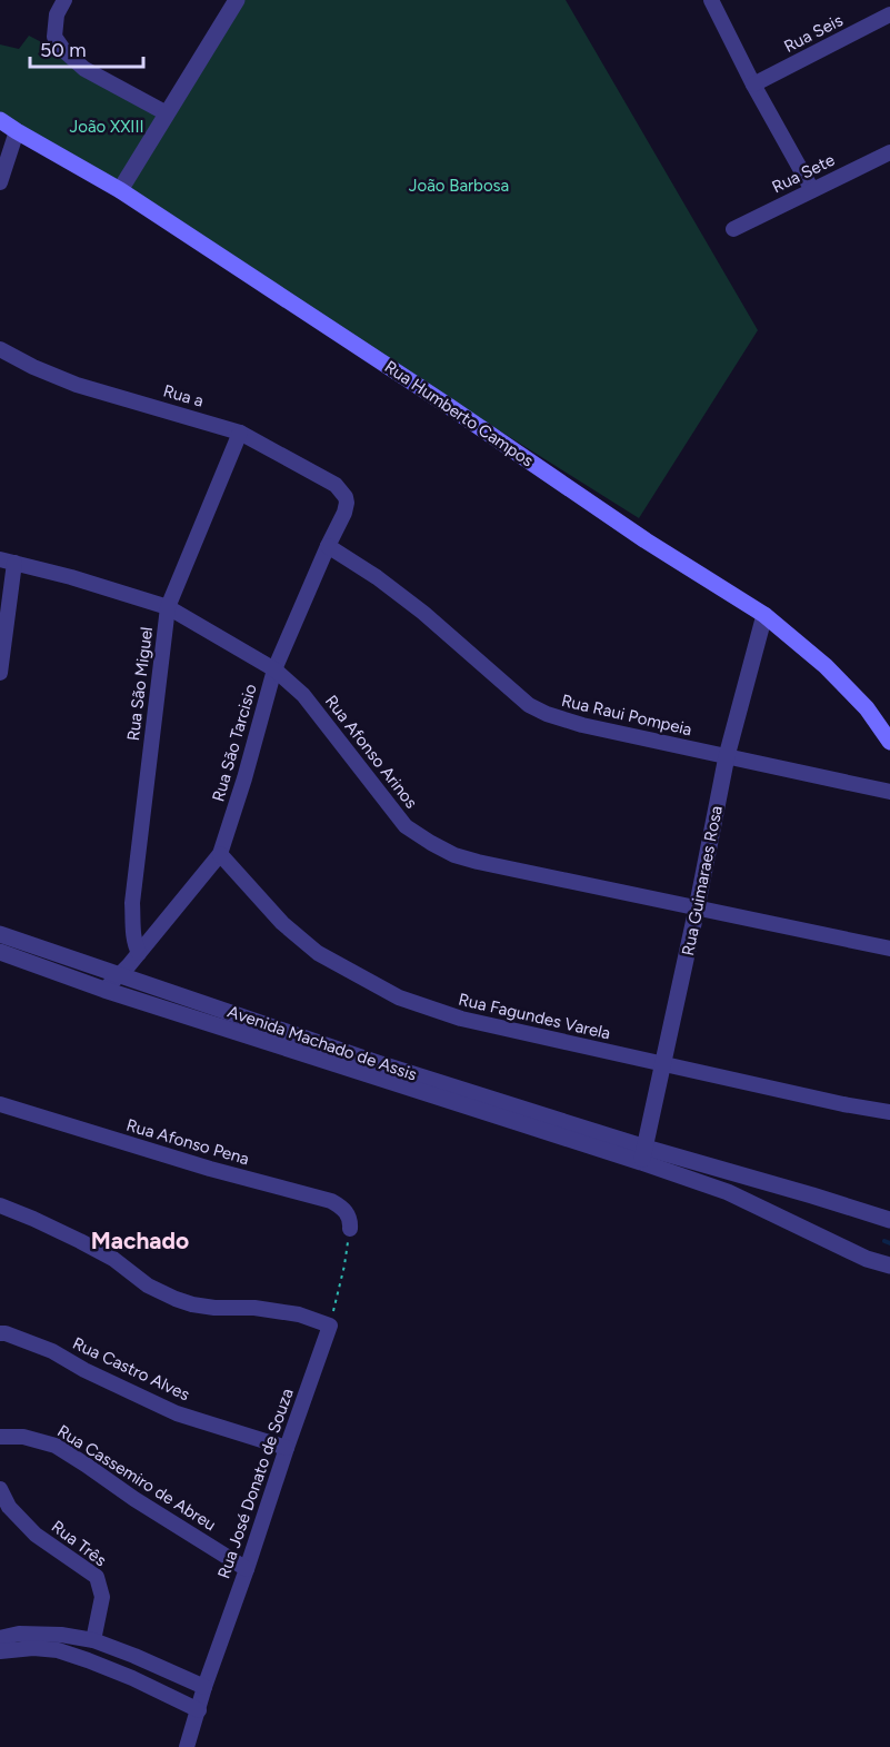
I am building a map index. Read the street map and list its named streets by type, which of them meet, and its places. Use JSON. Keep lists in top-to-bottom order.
{
  "streets": {
    "main road": ["Rua Humberto Campos"],
    "street": [
      "Rua Seis",
      "Rua Sete",
      "Rua a",
      "Rua São Miguel",
      "Rua Raui Pompeia",
      "Rua São Tarcisio",
      "Rua Afonso Arinos",
      "Rua Guimaraes Rosa",
      "Rua Fagundes Varela",
      "Avenida Machado de Assis",
      "Rua Afonso Pena",
      "Rua Castro Alves",
      "Rua Cassemiro de Abreu",
      "Rua José Donato de Souza",
      "Rua Três"
    ]
  },
  "crossings": [
    ["Rua a", "Rua São Miguel"],
    ["Rua a", "Rua São Tarcisio"],
    ["Rua Humberto Campos", "Rua Guimaraes Rosa"],
    ["Rua São Miguel", "Rua São Tarcisio"],
    ["Rua São Miguel", "Rua Afonso Arinos"],
    ["Rua Raui Pompeia", "Rua São Tarcisio"],
    ["Rua Raui Pompeia", "Rua Guimaraes Rosa"],
    ["Rua São Tarcisio", "Rua Afonso Arinos"],
    ["Rua São Tarcisio", "Rua Fagundes Varela"],
    ["Rua São Tarcisio", "Avenida Machado de Assis"],
    ["Rua Afonso Arinos", "Rua Guimaraes Rosa"],
    ["Rua Guimaraes Rosa", "Rua Fagundes Varela"],
    ["Rua Guimaraes Rosa", "Avenida Machado de Assis"],
    ["Rua Castro Alves", "Rua José Donato de Souza"],
    ["Rua Cassemiro de Abreu", "Rua José Donato de Souza"]
  ],
  "districts": ["Machado"],
  "parks": ["João XXIII", "João Barbosa"],
  "scale_bar": "50 m"
}
